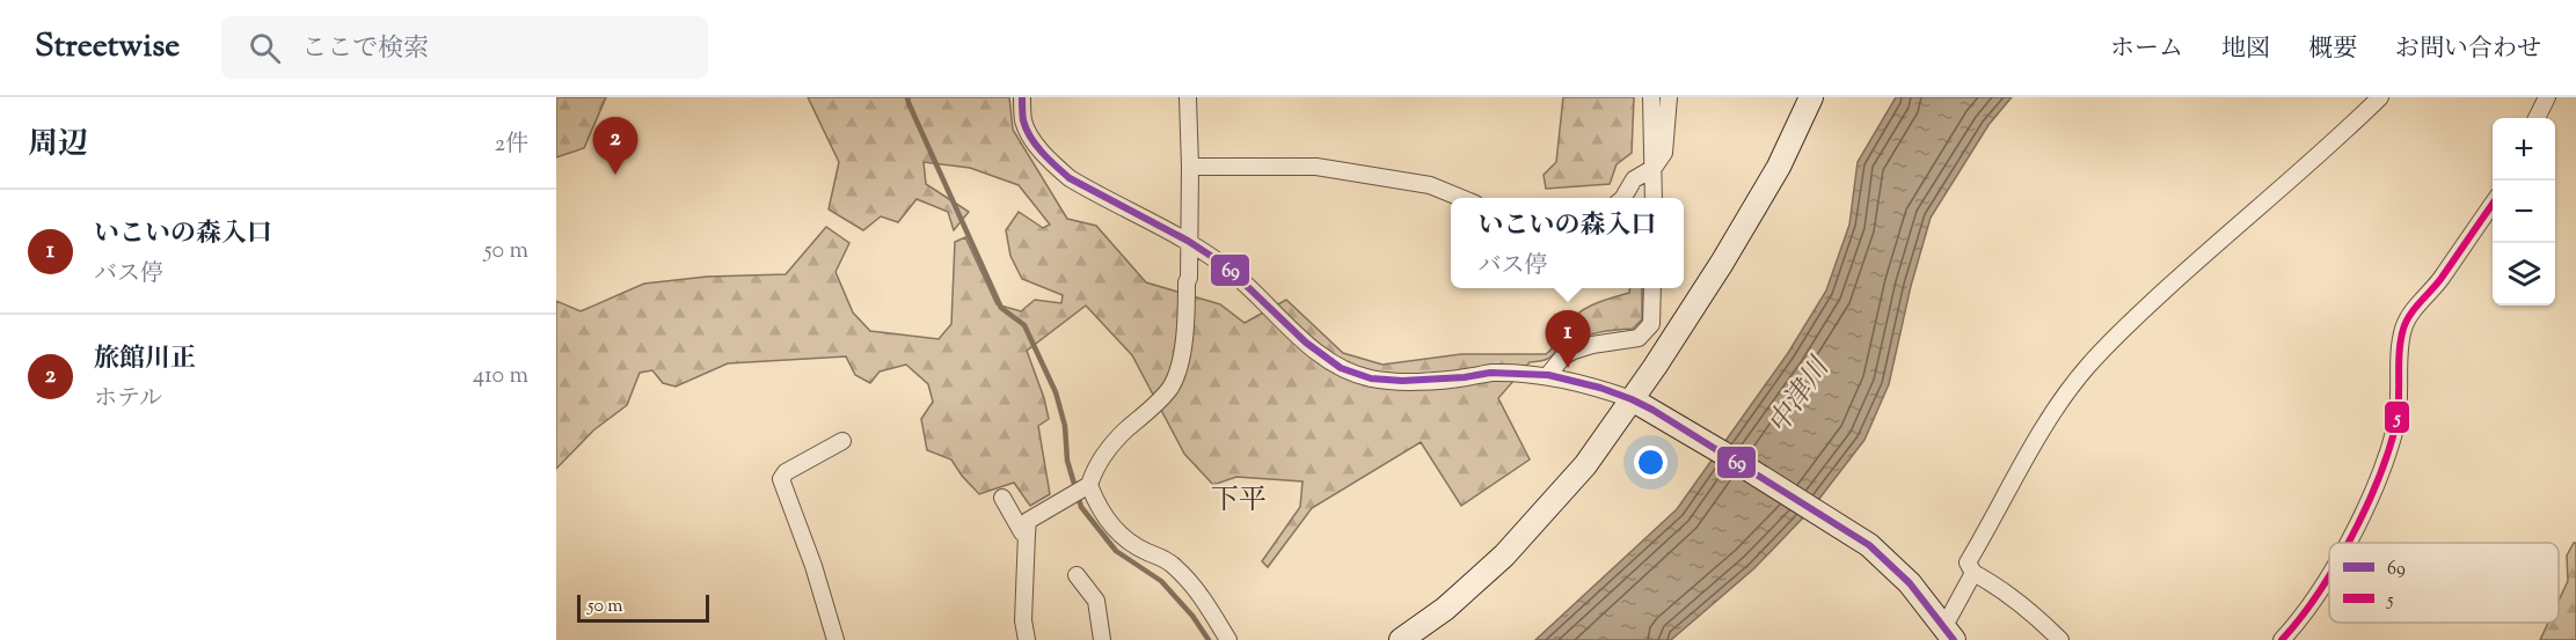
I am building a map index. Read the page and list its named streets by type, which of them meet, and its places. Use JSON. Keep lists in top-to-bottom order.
{
  "districts": ["下平"],
  "water": ["中津川"],
  "lines": ["transit line 69", "transit line 5"],
  "legend": ["69", "5"],
  "scale_bar": "50 m",
  "page": {
    "header": "Streetwise",
    "search": "ここで検索",
    "nav": [
      "ホーム",
      "地図",
      "概要",
      "お問い合わせ"
    ],
    "heading": ["周辺", "2件"],
    "pins": ["2", "1"],
    "map_buttons": ["+", "−"],
    "list": [
      {
        "mark": "1",
        "name": "いこいの森入口",
        "note": "バス停",
        "value": "50 m"
      },
      {
        "mark": "2",
        "name": "旅館川正",
        "note": "ホテル",
        "value": "410 m"
      }
    ],
    "popup": ["いこいの森入口", "バス停"],
    "scale": "50 m"
  }
}
